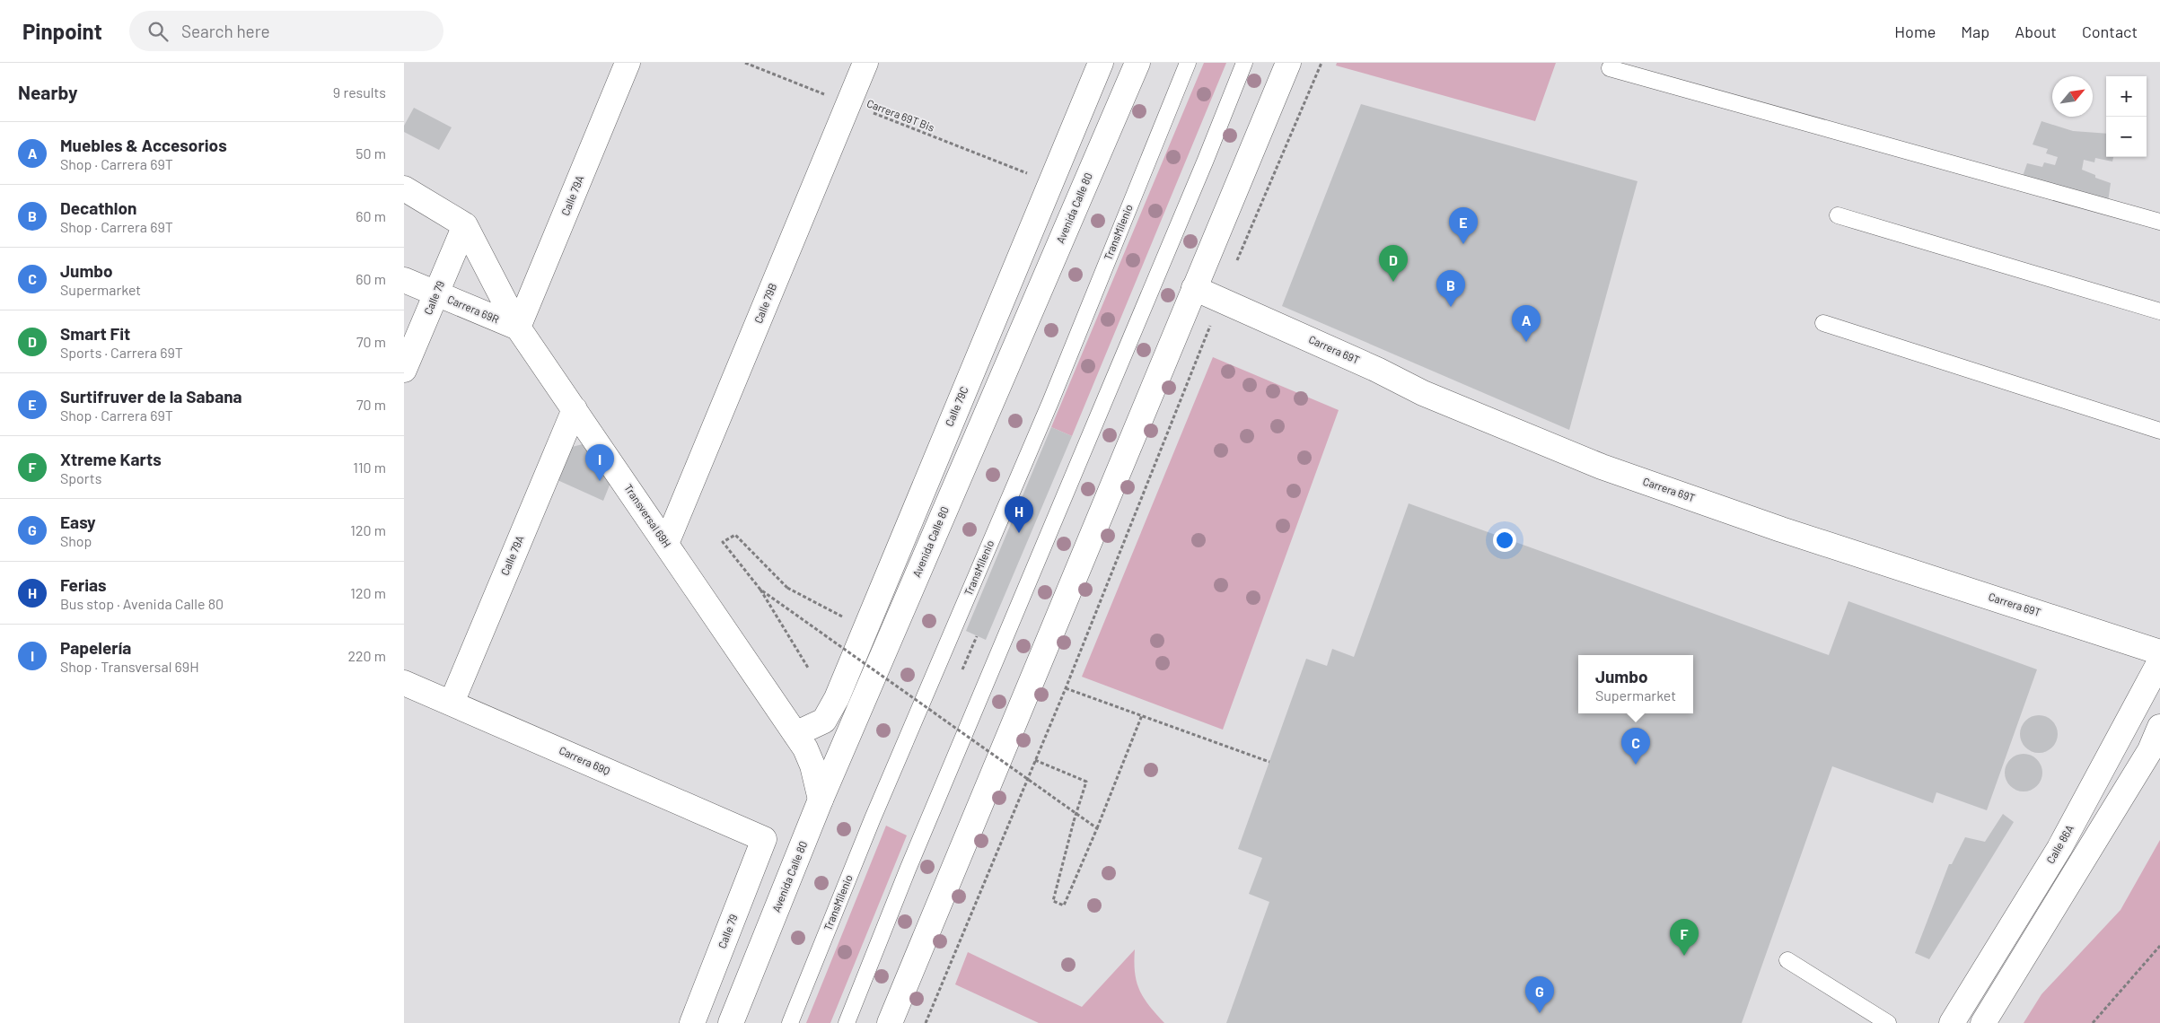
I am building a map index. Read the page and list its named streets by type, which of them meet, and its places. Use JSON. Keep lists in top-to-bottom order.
{
  "streets": {
    "main road": [
      "Calle 79A",
      "Avenida Calle 80",
      "Calle 79",
      "Calle 79B",
      "Carrera 69R",
      "Carrera 69T",
      "Calle 79C",
      "Transversal 69H",
      "Carrera 69Q",
      "Calle 86A"
    ],
    "lane": ["TransMilenio"],
    "path": ["Carrera 69T Bis"]
  },
  "crossings": [
    ["Carrera 69T Bis", "Calle 79B"],
    ["Carrera 69T Bis", "Calle 79C"],
    ["Calle 79A", "Carrera 69R"],
    ["Calle 79A", "Transversal 69H"],
    ["Calle 79A", "Carrera 69Q"],
    ["Avenida Calle 80", "Transversal 69H"],
    ["Calle 79", "Carrera 69R"],
    ["Calle 79", "Transversal 69H"],
    ["Calle 79", "Carrera 69Q"],
    ["Calle 79B", "Transversal 69H"],
    ["Carrera 69R", "Transversal 69H"],
    ["Calle 79C", "Transversal 69H"]
  ],
  "north": "top right",
  "page": {
    "header": "Pinpoint",
    "search": "Search here",
    "nav": [
      "Home",
      "Map",
      "About",
      "Contact"
    ],
    "heading": ["Nearby", "9 results"],
    "map_buttons": ["+", "−"],
    "list": [
      {
        "mark": "A",
        "name": "Muebles & Accesorios",
        "note": "Shop · Carrera 69T",
        "value": "50 m"
      },
      {
        "mark": "B",
        "name": "Decathlon",
        "note": "Shop · Carrera 69T",
        "value": "60 m"
      },
      {
        "mark": "C",
        "name": "Jumbo",
        "note": "Supermarket",
        "value": "60 m"
      },
      {
        "mark": "D",
        "name": "Smart Fit",
        "note": "Sports · Carrera 69T",
        "value": "70 m"
      },
      {
        "mark": "E",
        "name": "Surtifruver de la Sabana",
        "note": "Shop · Carrera 69T",
        "value": "70 m"
      },
      {
        "mark": "F",
        "name": "Xtreme Karts",
        "note": "Sports",
        "value": "110 m"
      },
      {
        "mark": "G",
        "name": "Easy",
        "note": "Shop",
        "value": "120 m"
      },
      {
        "mark": "H",
        "name": "Ferias",
        "note": "Bus stop · Avenida Calle 80",
        "value": "120 m"
      },
      {
        "mark": "I",
        "name": "Papelería",
        "note": "Shop · Transversal 69H",
        "value": "220 m"
      }
    ],
    "pins": [
      "E",
      "D",
      "B",
      "A",
      "I",
      "H",
      "C",
      "F",
      "G"
    ],
    "popup": ["Jumbo", "Supermarket"]
  }
}
